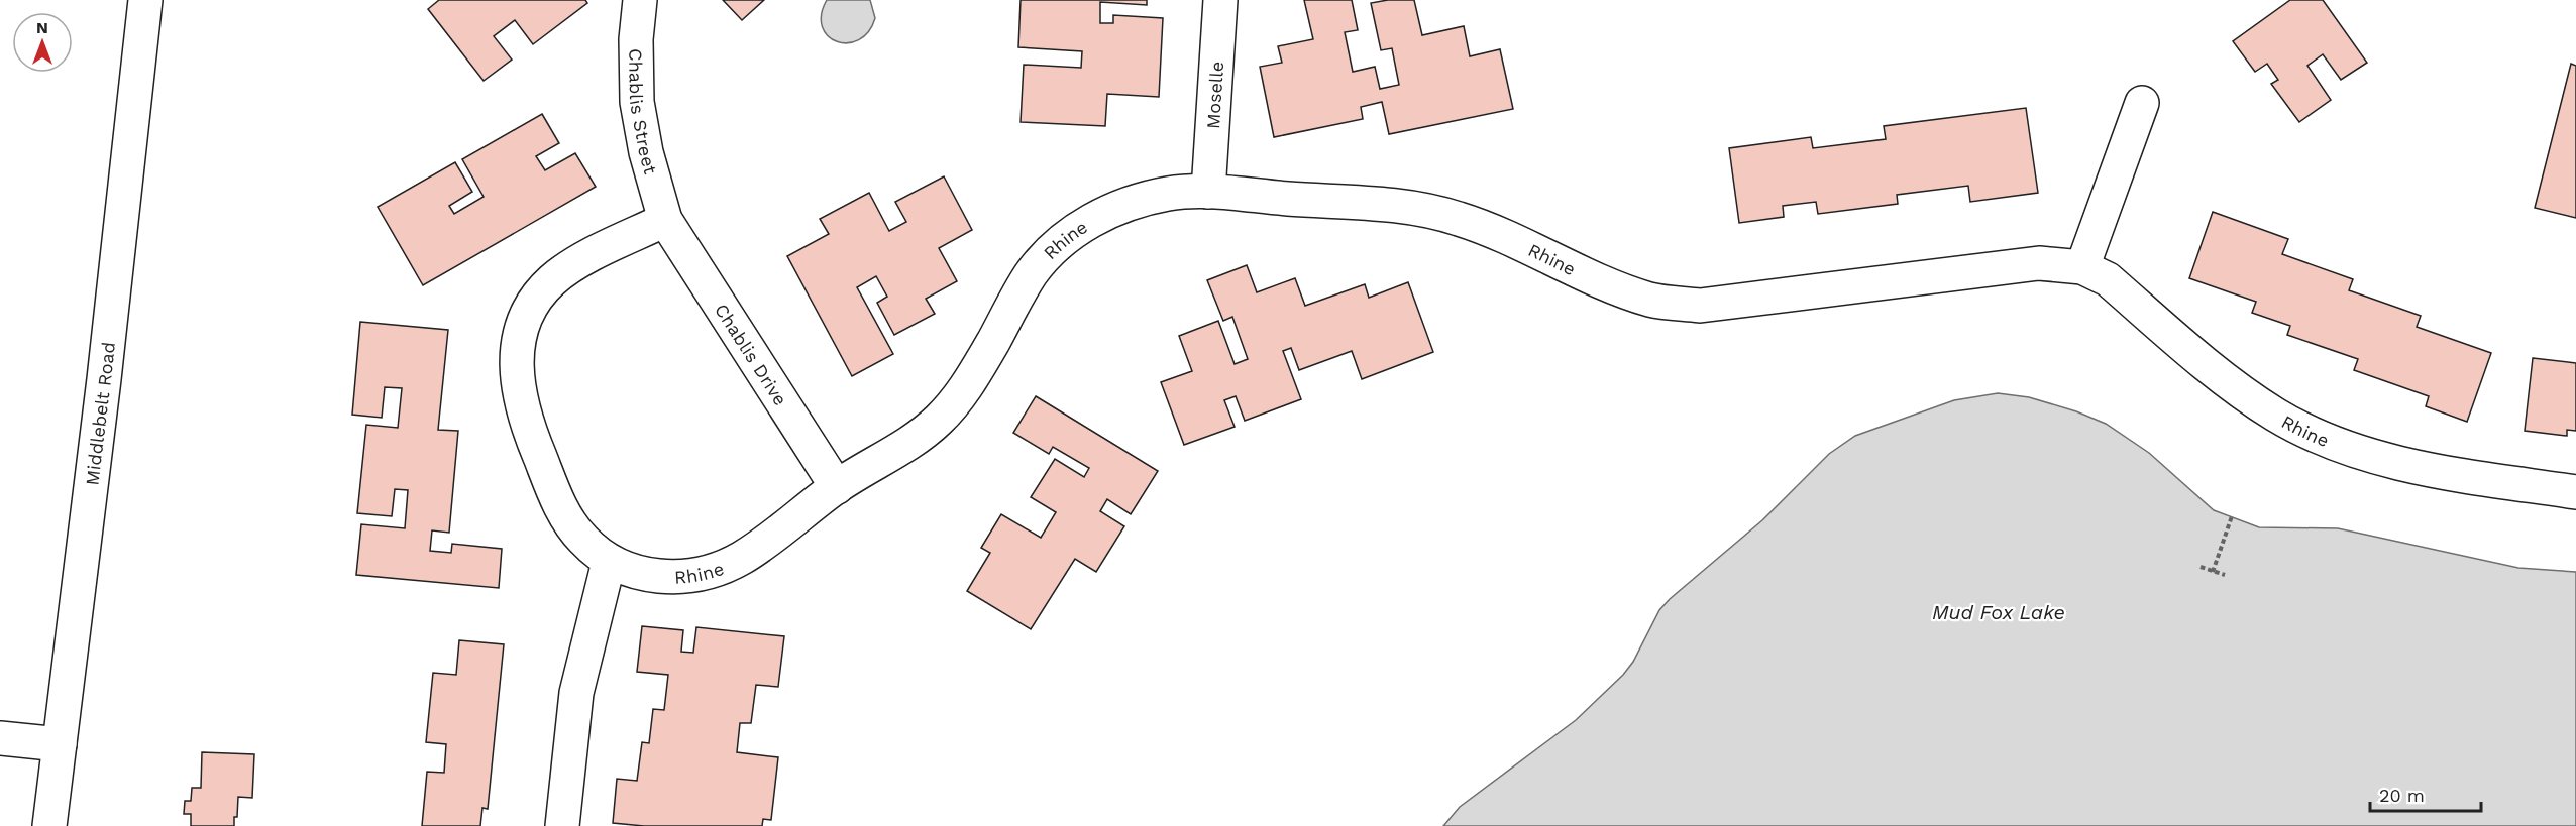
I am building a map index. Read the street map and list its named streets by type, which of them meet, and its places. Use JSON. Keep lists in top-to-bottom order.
{
  "streets": {
    "street": [
      "Moselle",
      "Chablis Street",
      "Rhine",
      "Chablis Drive",
      "Middlebelt Road"
    ]
  },
  "crossings": [
    ["Moselle", "Rhine"],
    ["Chablis Street", "Rhine"],
    ["Chablis Street", "Chablis Drive"],
    ["Rhine", "Chablis Drive"]
  ],
  "water": ["Mud Fox Lake"],
  "scale_bar": "20 m",
  "north": "top"
}
